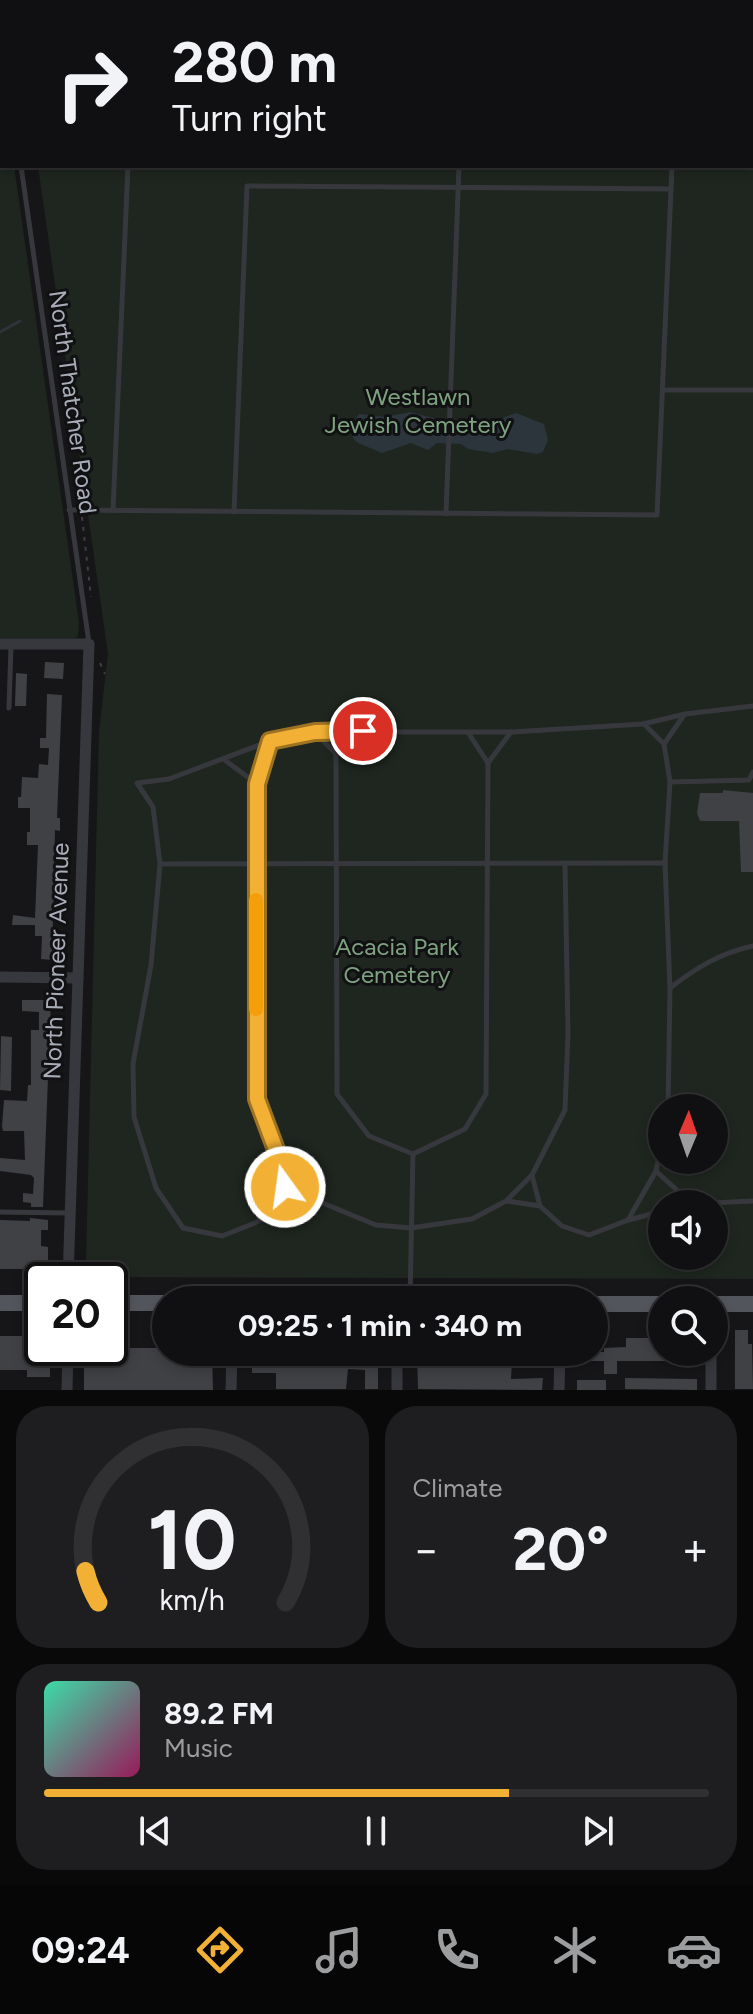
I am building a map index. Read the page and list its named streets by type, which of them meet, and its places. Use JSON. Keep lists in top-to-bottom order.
{
  "streets": {
    "street": ["North Pioneer Avenue"],
    "lane": ["North Thatcher Road"]
  },
  "crossings": [
    ["North Thatcher Road", "North Pioneer Avenue"]
  ],
  "parks": ["Westlawn Jewish Cemetery", "Acacia Park Cemetery"],
  "north": "top",
  "page": {
    "turn": ["280 m", "Turn right"],
    "limit": "20",
    "trip": "09:25 · 1 min · 340 m",
    "tile": "Climate",
    "heat": ["−", "20°", "+"],
    "song": ["89.2 FM", "Music"],
    "tabs": "09:24",
    "gauge": ["10", "km/h"]
  }
}
